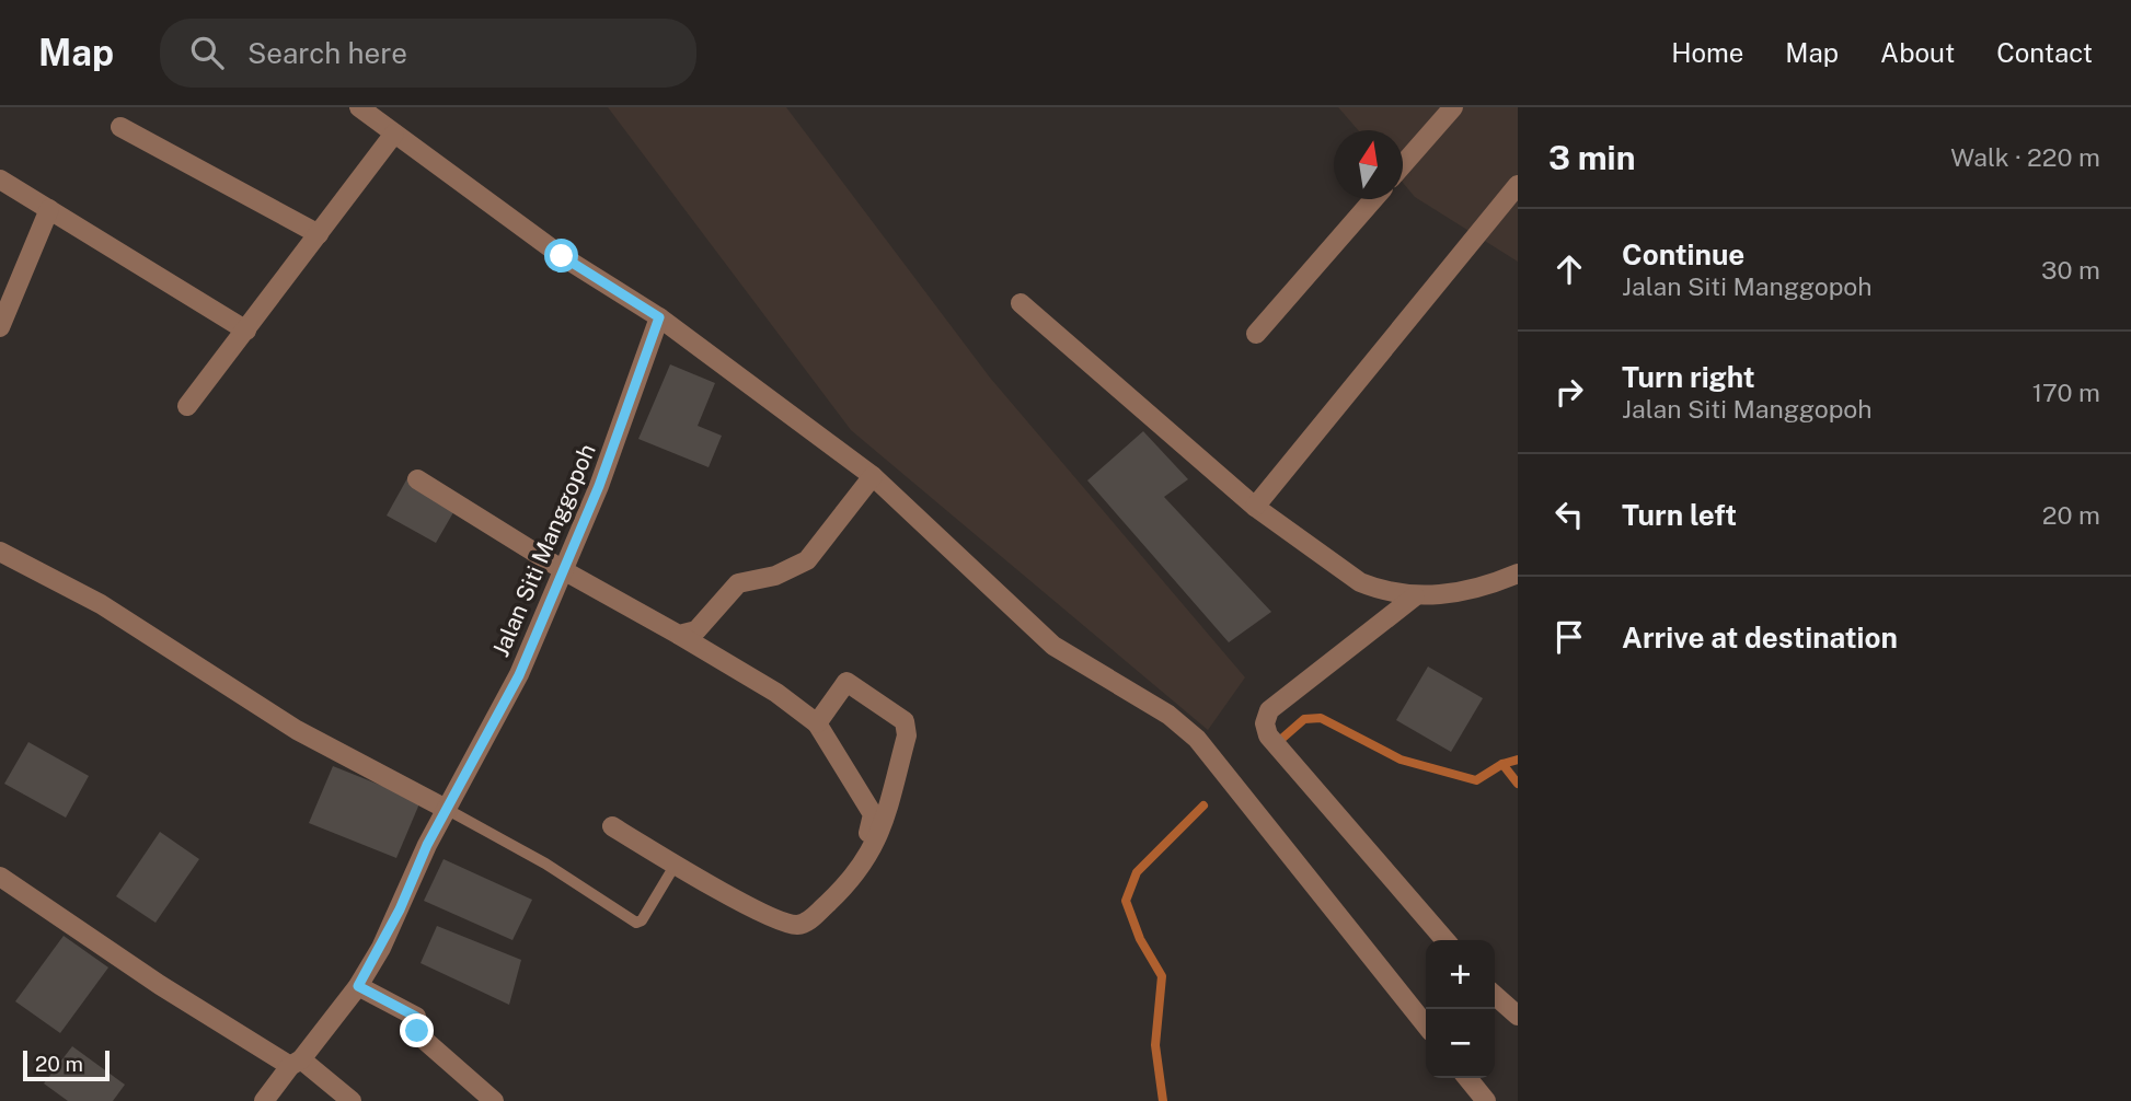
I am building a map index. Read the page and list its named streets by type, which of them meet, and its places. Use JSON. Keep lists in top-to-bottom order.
{
  "streets": {
    "street": ["Jalan Siti Manggopoh"]
  },
  "scale_bar": "20 m",
  "north": "top",
  "page": {
    "header": "Map",
    "search": "Search here",
    "nav": [
      "Home",
      "Map",
      "About",
      "Contact"
    ],
    "heading": ["3 min", "Walk · 220 m"],
    "list": [
      ["Continue", "Jalan Siti Manggopoh", "30 m"],
      ["Turn right", "Jalan Siti Manggopoh", "170 m"],
      ["Turn left", "20 m"],
      "Arrive at destination"
    ],
    "map_buttons": ["+", "−"],
    "scale": "20 m"
  }
}
